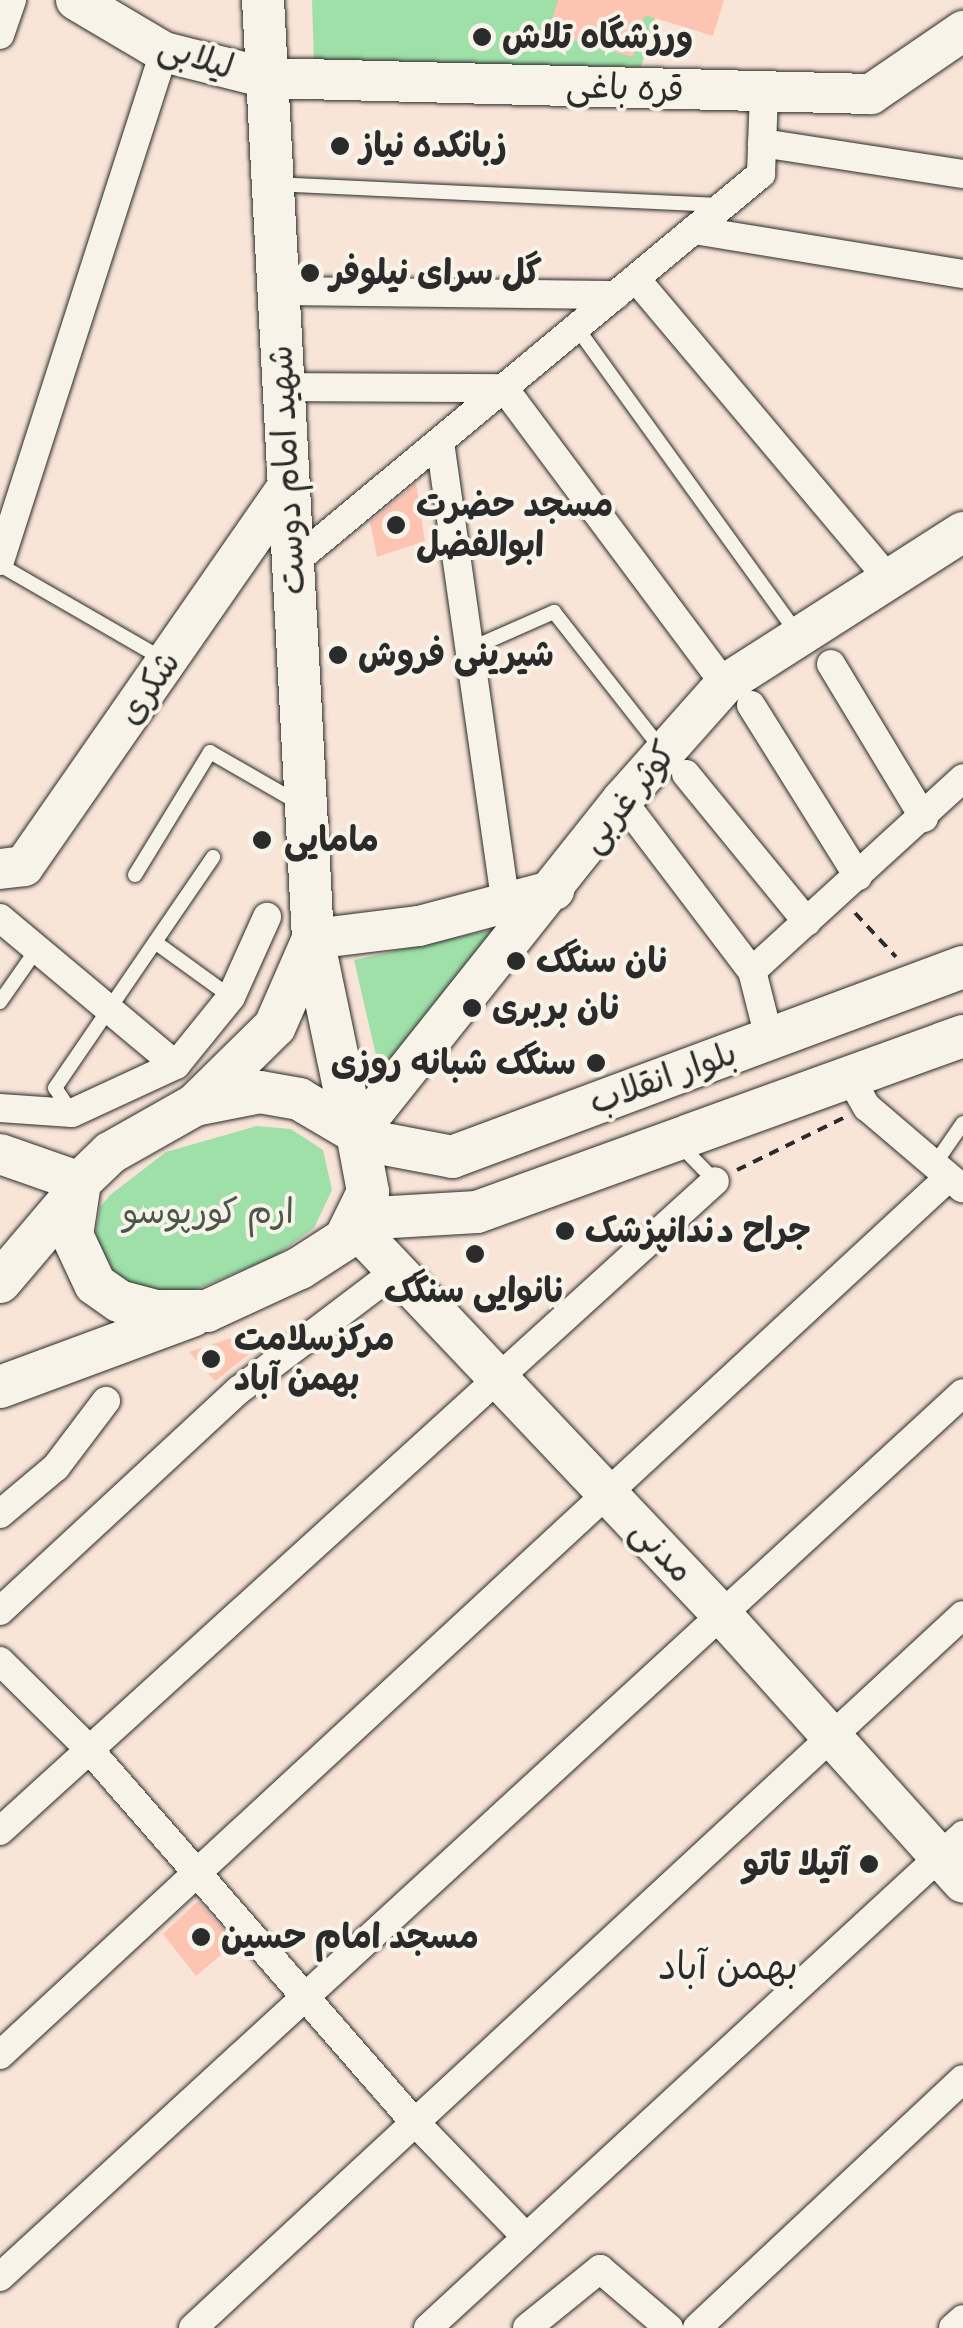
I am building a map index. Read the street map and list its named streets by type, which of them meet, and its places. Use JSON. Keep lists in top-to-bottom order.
{
  "streets": {
    "main road": [
      "لیلابی",
      "قره باغی",
      "شهید امام دوست",
      "شکری",
      "کوثر غربی",
      "بلوار انقلاب",
      "مدنی"
    ]
  },
  "crossings": [
    ["لیلابی", "قره باغی"],
    ["لیلابی", "شهید امام دوست"],
    ["قره باغی", "شهید امام دوست"],
    ["شهید امام دوست", "شکری"],
    ["شهید امام دوست", "کوثر غربی"],
    ["شهید امام دوست", "بلوار انقلاب"],
    ["شهید امام دوست", "مدنی"],
    ["کوثر غربی", "بلوار انقلاب"],
    ["کوثر غربی", "مدنی"],
    ["بلوار انقلاب", "مدنی"]
  ],
  "districts": ["بهمن آباد"],
  "parks": ["ارم کورپوسو"],
  "places": [
    "ورزشگاه تلاش",
    "زبانکده نیاز",
    "گل سرای نیلوفر",
    "مسجد حضرت ابوالفضل",
    "شیرینی فروش",
    "مامایی",
    "نان سنگک",
    "نان بربری",
    "سنگک شبانه روزی",
    "جراح دندانپزشک",
    "نانوایی سنگک",
    "مرکزسلامت بهمن آباد",
    "آتیلا تاتو",
    "مسجد امام حسین"
  ]
}
